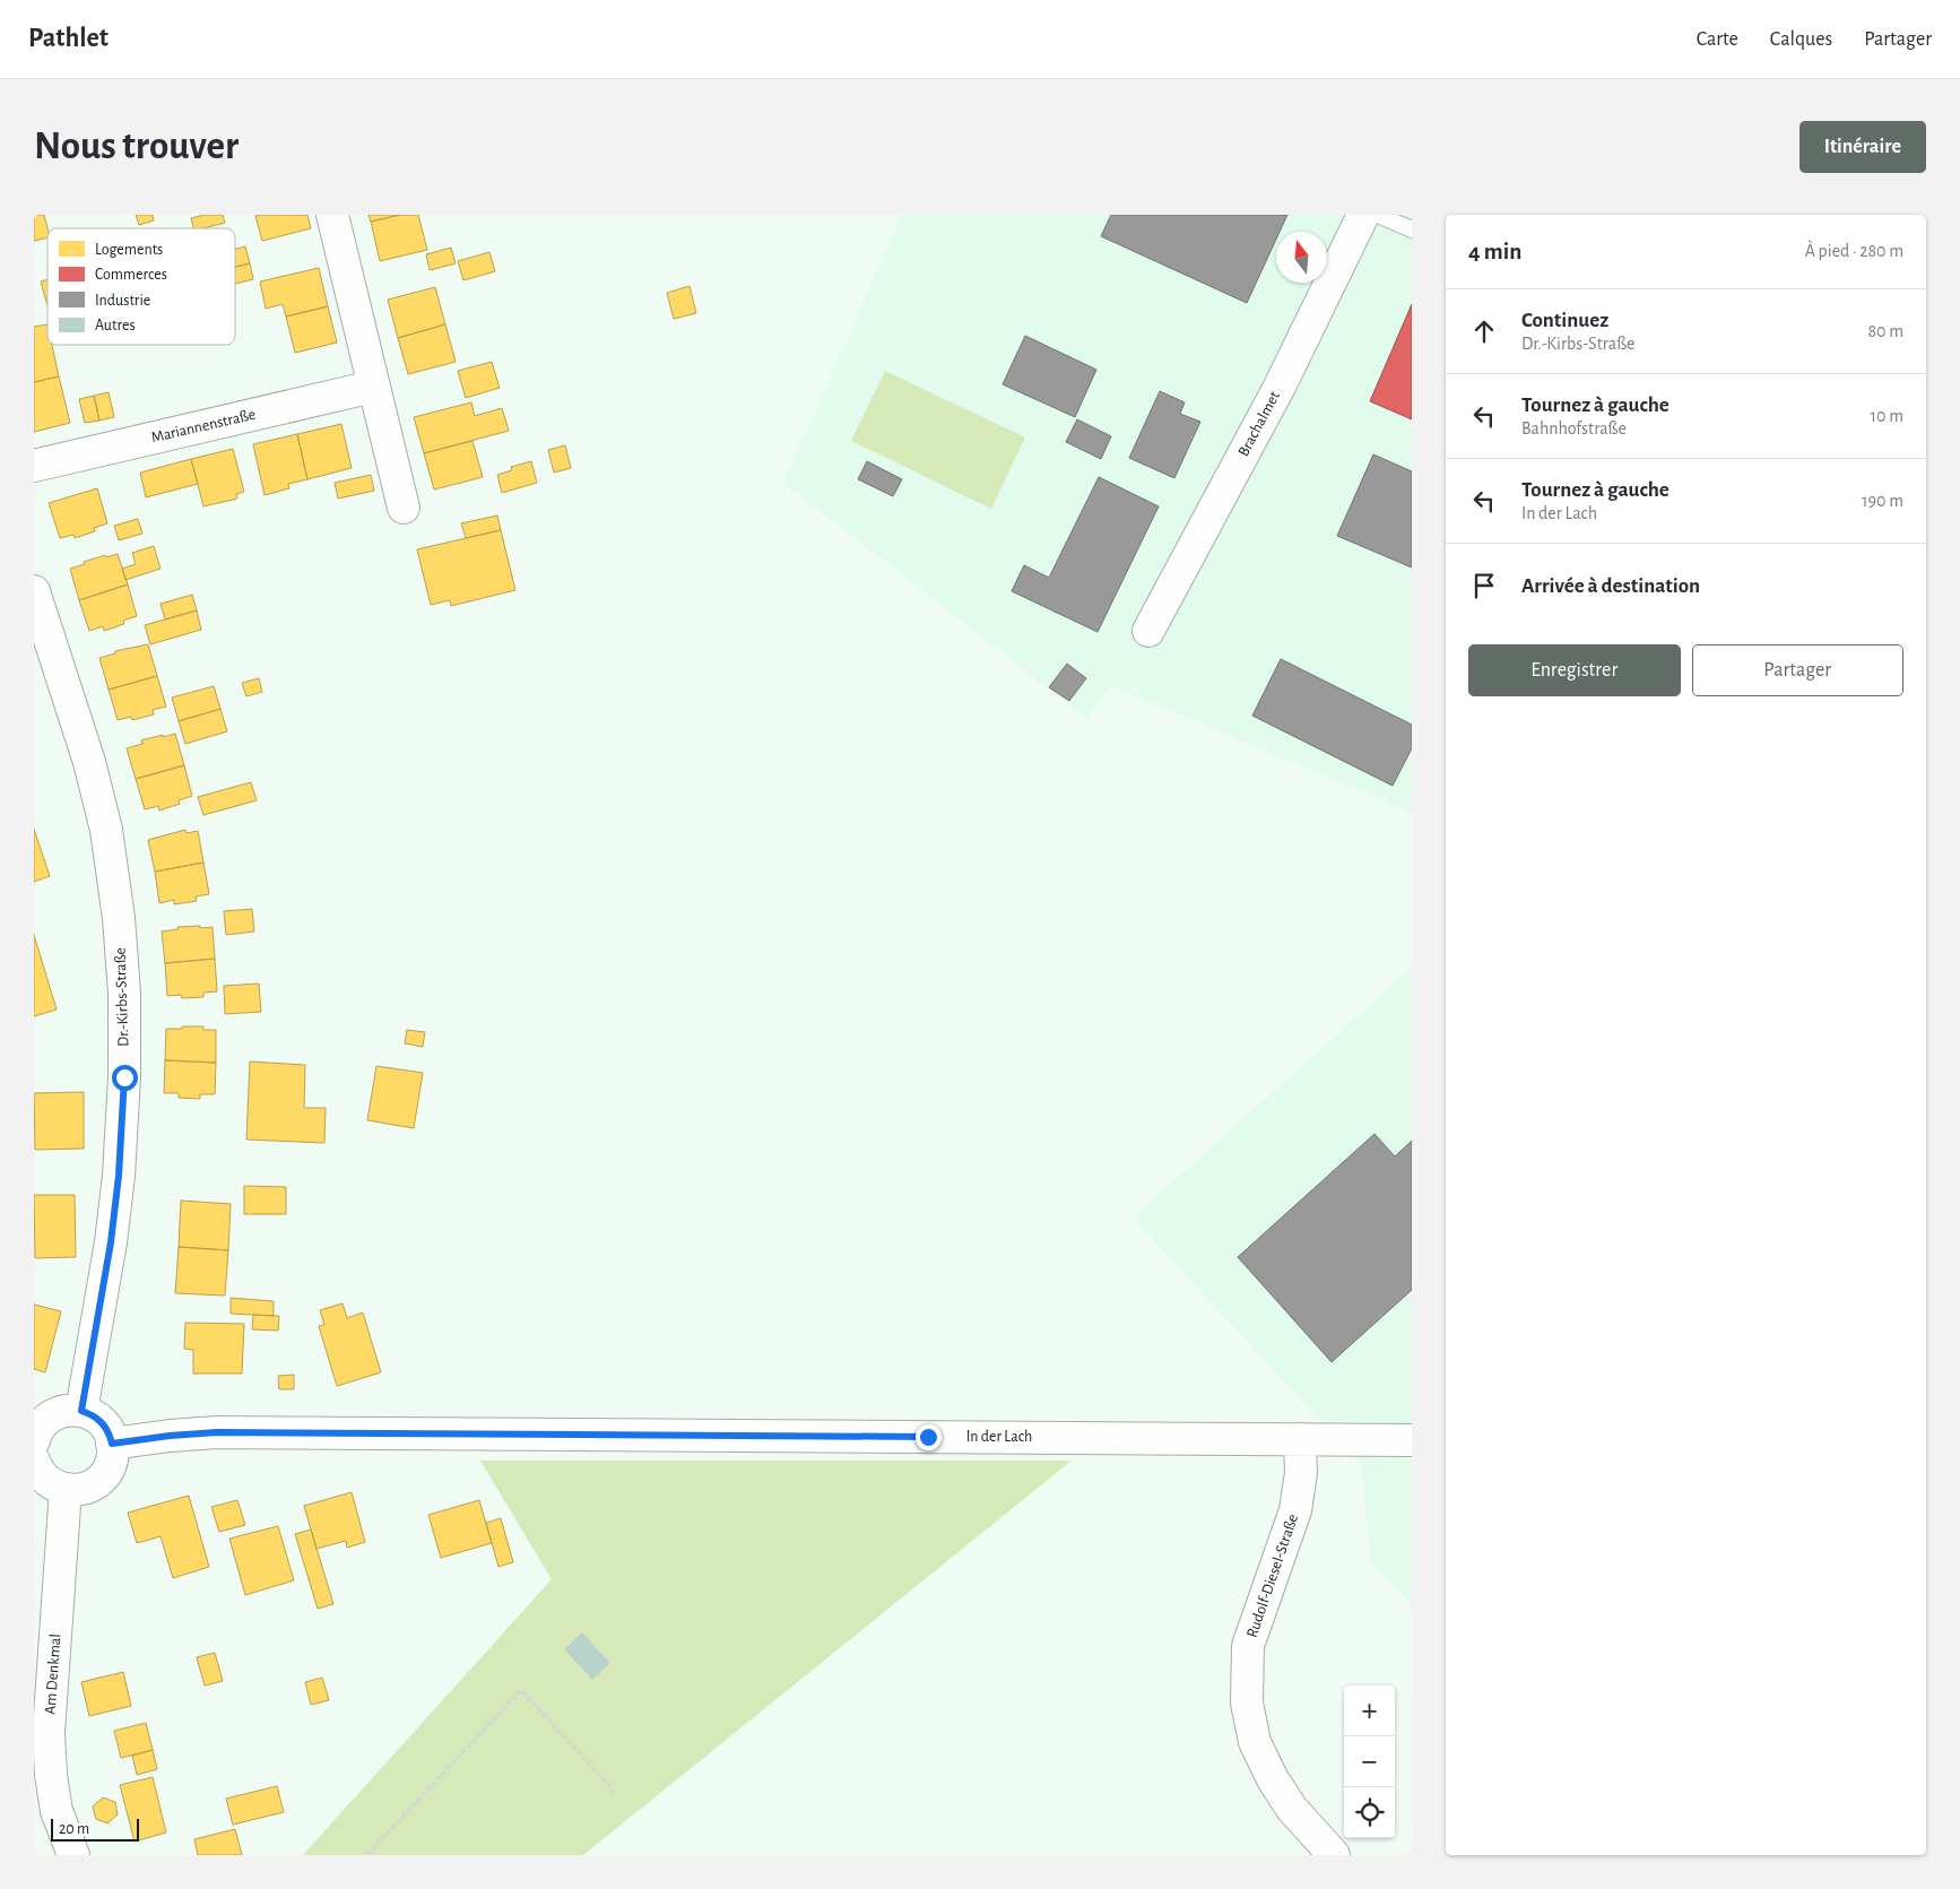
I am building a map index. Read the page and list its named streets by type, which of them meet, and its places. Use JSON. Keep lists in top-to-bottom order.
{
  "streets": {
    "street": [
      "Brachalmet",
      "Mariannenstraße",
      "Dr.-Kirbs-Straße",
      "In der Lach",
      "Rudolf-Diesel-Straße",
      "Am Denkmal"
    ]
  },
  "crossings": [
    ["Dr.-Kirbs-Straße", "In der Lach"],
    ["Dr.-Kirbs-Straße", "Am Denkmal"],
    ["In der Lach", "Rudolf-Diesel-Straße"],
    ["In der Lach", "Am Denkmal"]
  ],
  "legend": [
    "Logements",
    "Commerces",
    "Industrie",
    "Autres"
  ],
  "scale_bar": "20 m",
  "north": "top",
  "page": {
    "header": "Pathlet",
    "nav": ["Carte", "Calques", "Partager"],
    "buttons": [
      "Itinéraire",
      ["Enregistrer", "Partager"]
    ],
    "title": "Nous trouver",
    "heading": ["4 min", "À pied · 280 m"],
    "list": [
      ["Continuez", "Dr.-Kirbs-Straße", "80 m"],
      ["Tournez à gauche", "Bahnhofstraße", "10 m"],
      ["Tournez à gauche", "In der Lach", "190 m"],
      "Arrivée à destination"
    ],
    "map_buttons": ["+", "−"],
    "scale": "20 m"
  }
}
